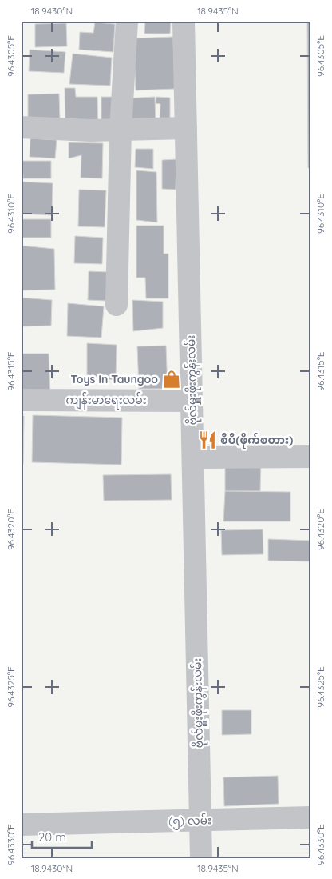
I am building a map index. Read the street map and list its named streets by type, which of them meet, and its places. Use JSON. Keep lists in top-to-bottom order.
{
  "streets": {
    "street": ["ဗိုလ်မှူးဖိုးကွန်းလမ်း", "ကျန်းမာရေးလမ်း", "(၅) လမ်း"]
  },
  "crossings": [
    ["ဗိုလ်မှူးဖိုးကွန်းလမ်း", "ကျန်းမာရေးလမ်း"],
    ["ဗိုလ်မှူးဖိုးကွန်းလမ်း", "(၅) လမ်း"]
  ],
  "places": {
    "shop": ["Toys In Taungoo"],
    "restaurant": ["စီပီ(ဖိုက်စတား)"]
  },
  "scale_bar": "20 m",
  "coordinates": [
    "18.9430°N",
    "18.9435°N",
    "96.4305°E",
    "96.4310°E",
    "96.4315°E",
    "96.4320°E",
    "96.4325°E",
    "96.4330°E"
  ]
}
